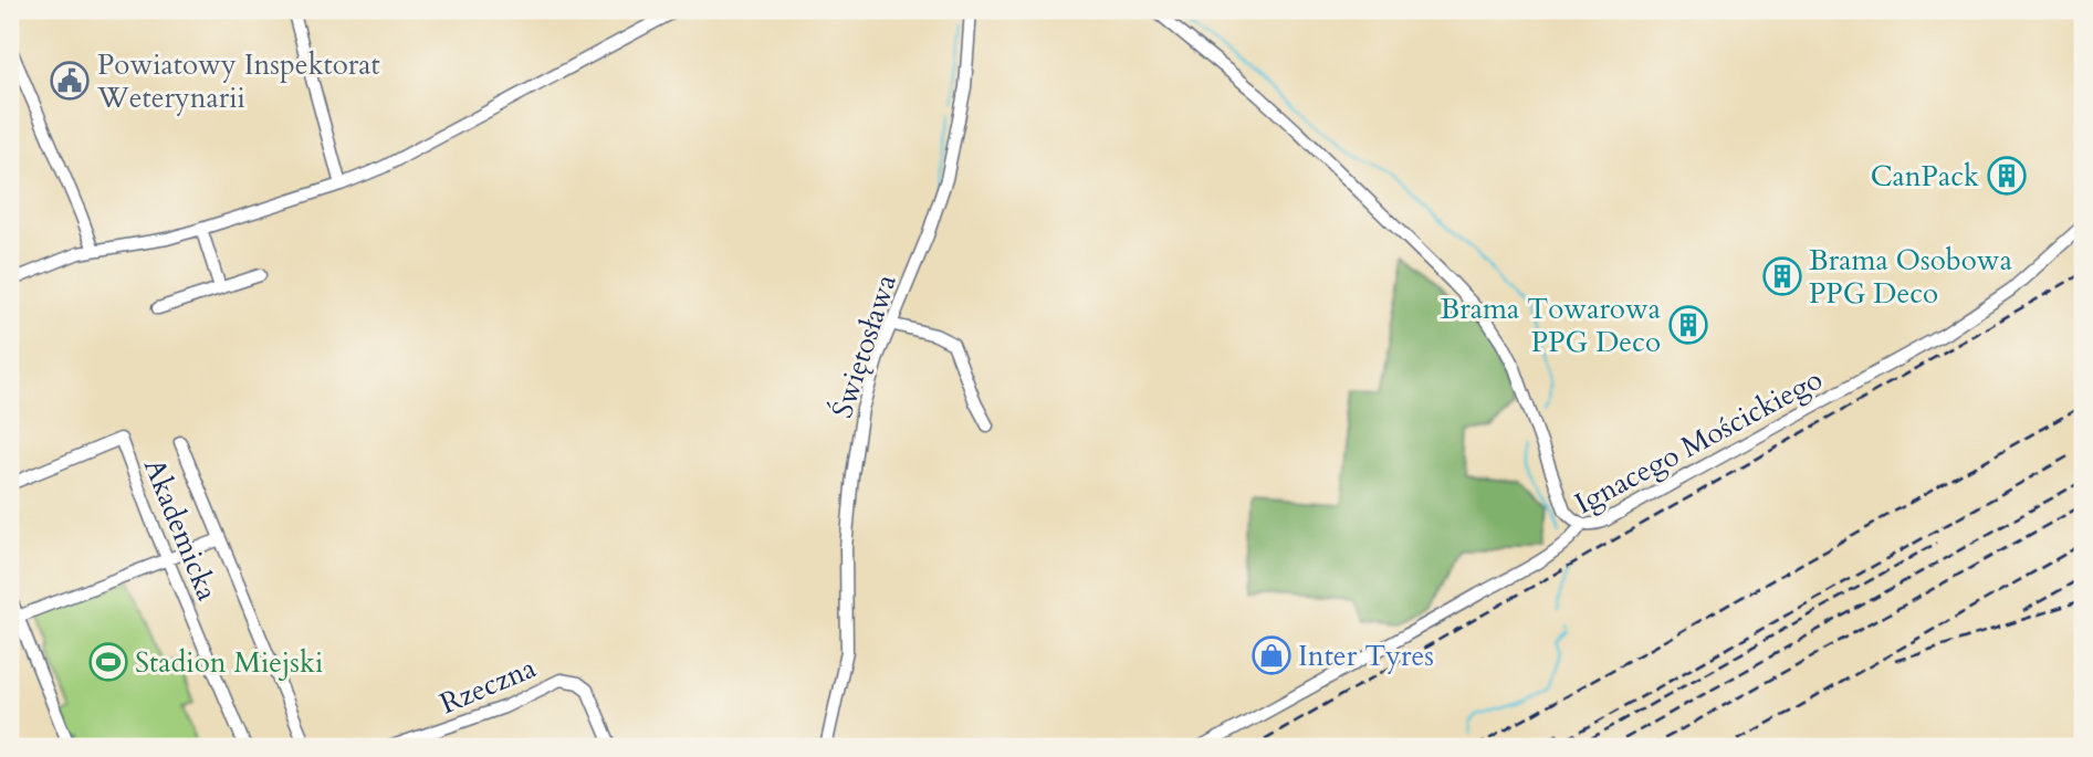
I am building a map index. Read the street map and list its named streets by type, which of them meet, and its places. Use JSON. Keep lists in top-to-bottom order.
{
  "streets": {
    "street": [
      "Świętosława",
      "Ignacego Mościckiego",
      "Akademicka",
      "Rzeczna"
    ]
  },
  "places": {
    "public building": ["Powiatowy Inspektorat Weterynarii"],
    "building": ["CanPack", "Brama Osobowa PPG Deco", "Brama Towarowa PPG Deco"],
    "shop": ["Inter Tyres"],
    "sports": ["Stadion Miejski"]
  }
}
